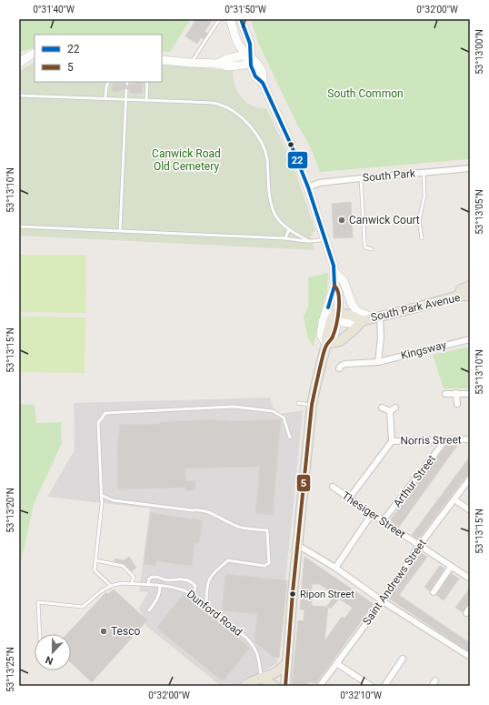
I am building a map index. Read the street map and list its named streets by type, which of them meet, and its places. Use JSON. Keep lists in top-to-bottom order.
{
  "streets": {
    "main road": ["South Park Avenue"],
    "street": [
      "South Park",
      "Kingsway",
      "Norris Street",
      "Arthur Street",
      "Thesiger Street",
      "Saint Andrews Street"
    ],
    "lane": ["Dunford Road"]
  },
  "crossings": [
    ["Norris Street", "Arthur Street"],
    ["Arthur Street", "Thesiger Street"],
    ["Thesiger Street", "Saint Andrews Street"]
  ],
  "parks": ["South Common", "Canwick Road Old Cemetery"],
  "places": ["Canwick Court", "Ripon Street", "Tesco"],
  "lines": ["transit line 22", "transit line 5"],
  "legend": ["22", "5"],
  "north": "bottom",
  "coordinates": [
    "0°31'40\"W",
    "0°31'50\"W",
    "0°32'00\"W",
    "53°13'00\"N",
    "53°13'10\"N",
    "53°13'05\"N",
    "53°13'15\"N",
    "53°13'20\"N",
    "53°13'25\"N",
    "0°32'10\"W"
  ]
}
